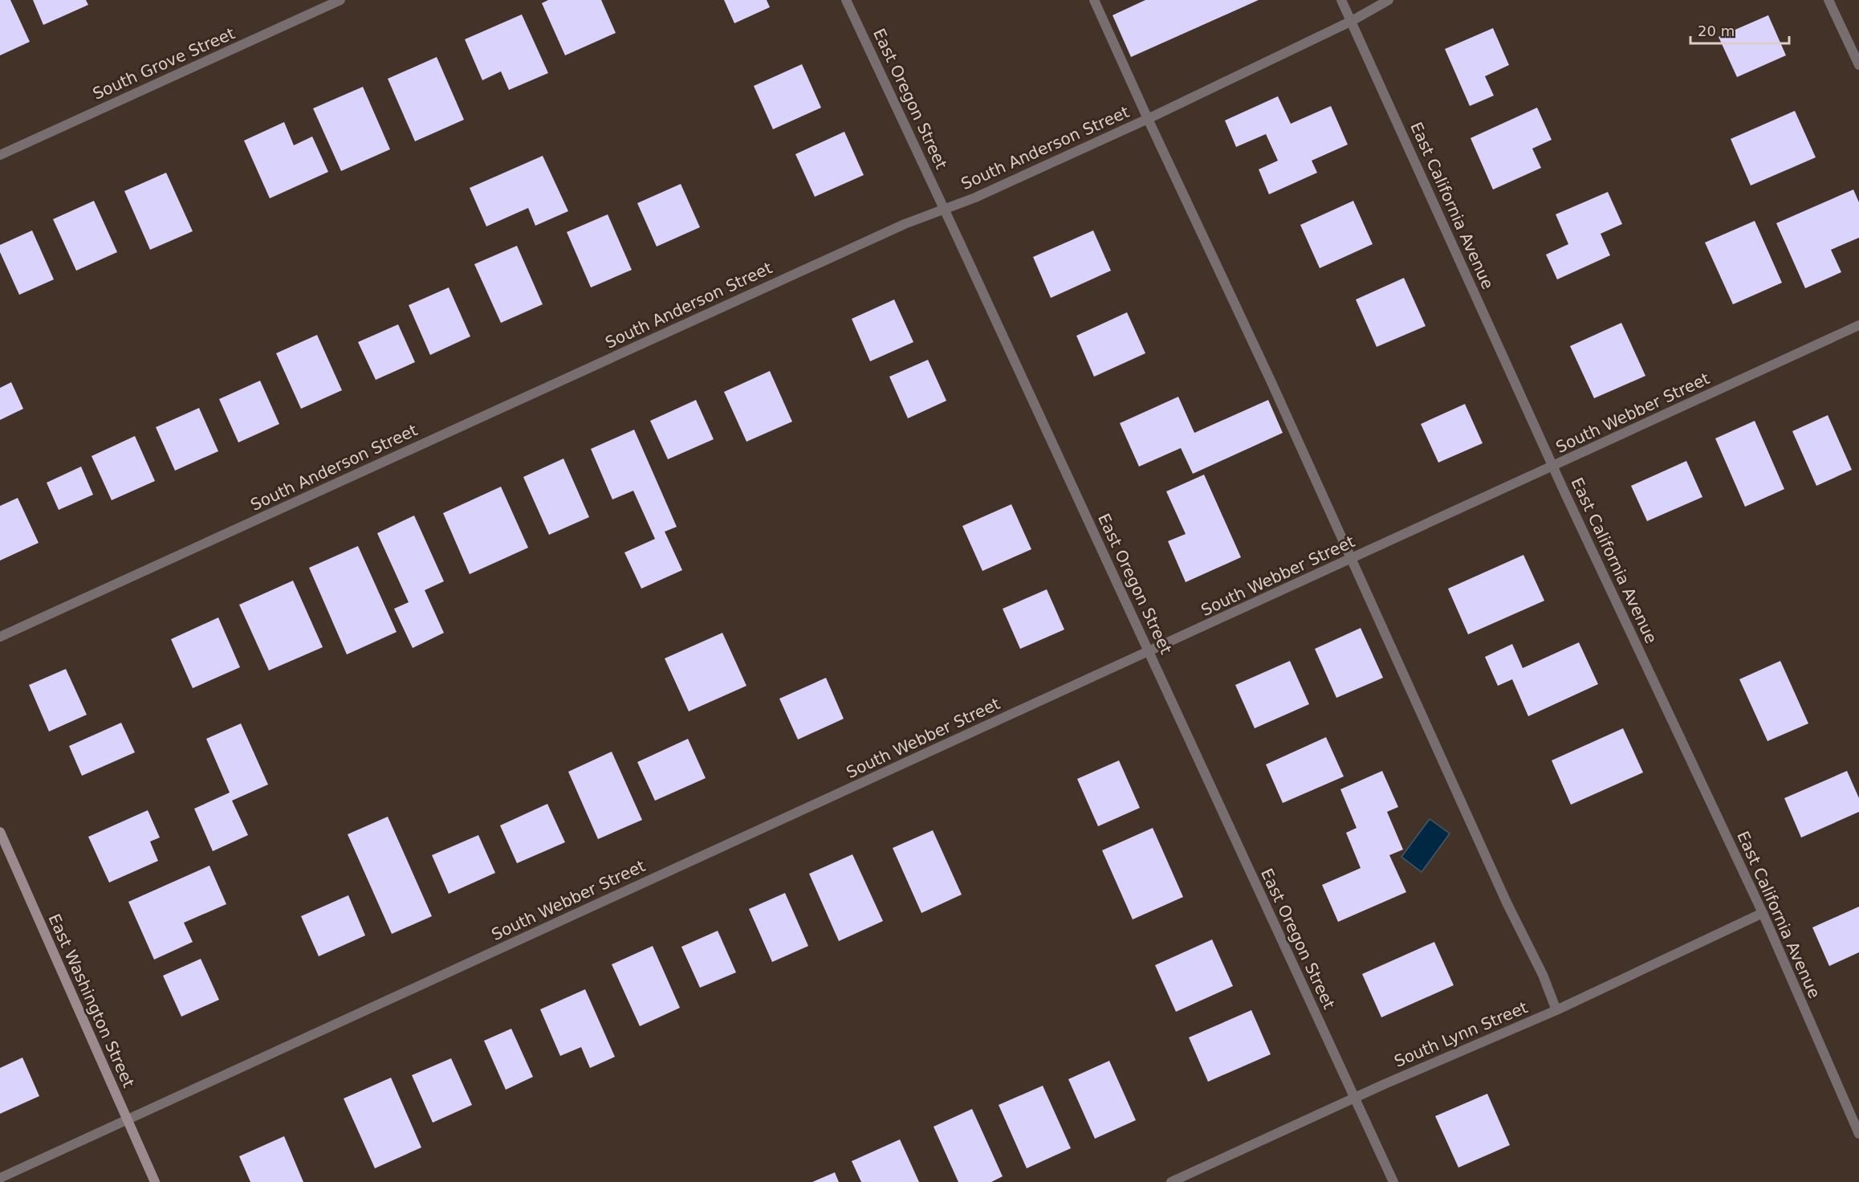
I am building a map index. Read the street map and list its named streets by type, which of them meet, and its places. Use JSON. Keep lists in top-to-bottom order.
{
  "streets": {
    "main road": ["East Washington Street"],
    "street": [
      "South Grove Street",
      "East Oregon Street",
      "South Anderson Street",
      "East California Avenue",
      "South Webber Street",
      "South Lynn Street"
    ]
  },
  "crossings": [
    ["East Oregon Street", "South Anderson Street"],
    ["East Oregon Street", "South Webber Street"],
    ["East Oregon Street", "South Lynn Street"],
    ["South Anderson Street", "East California Avenue"],
    ["East California Avenue", "South Webber Street"],
    ["East California Avenue", "South Lynn Street"],
    ["South Webber Street", "East Washington Street"]
  ],
  "scale_bar": "20 m"
}
